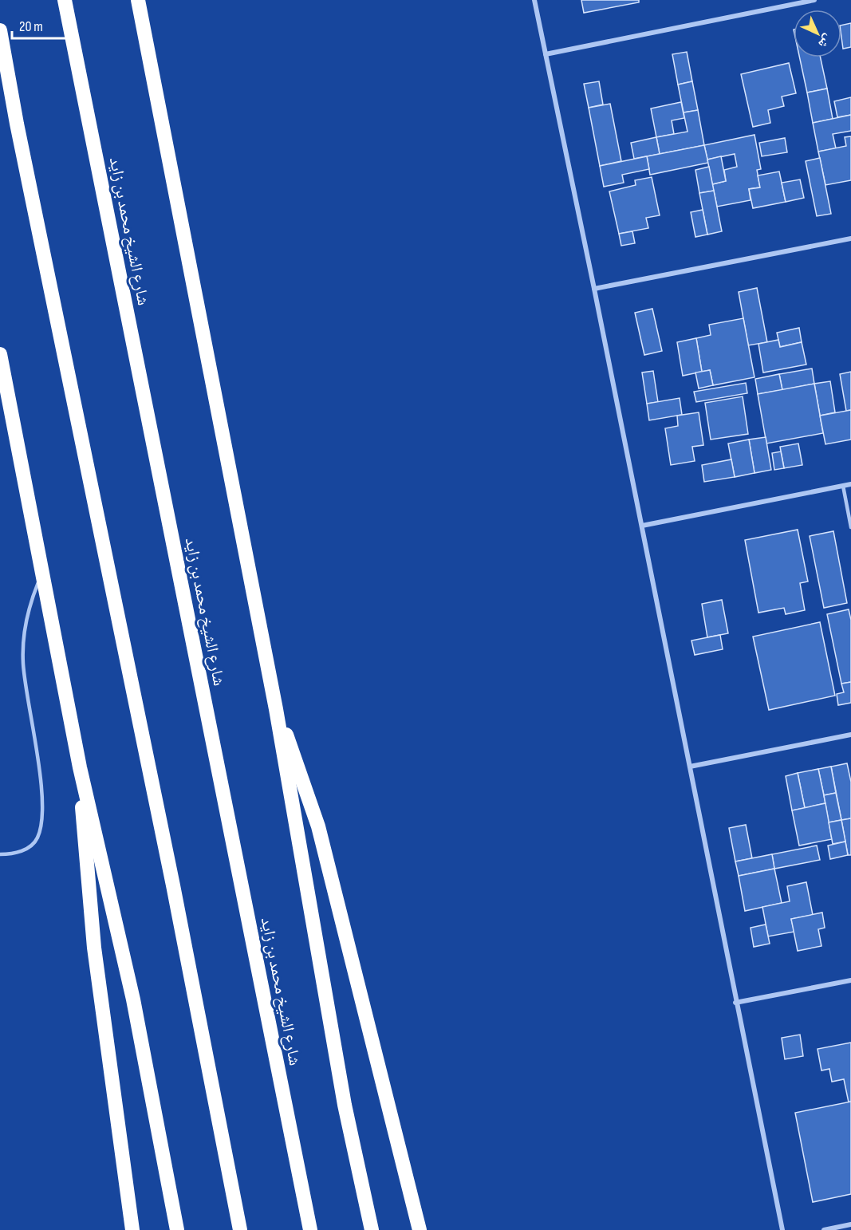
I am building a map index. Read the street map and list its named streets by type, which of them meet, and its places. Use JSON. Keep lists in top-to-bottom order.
{
  "streets": {
    "highway": ["شارع الشيخ محمد بن زايد"]
  },
  "scale_bar": "20 m",
  "north": "bottom right"
}
